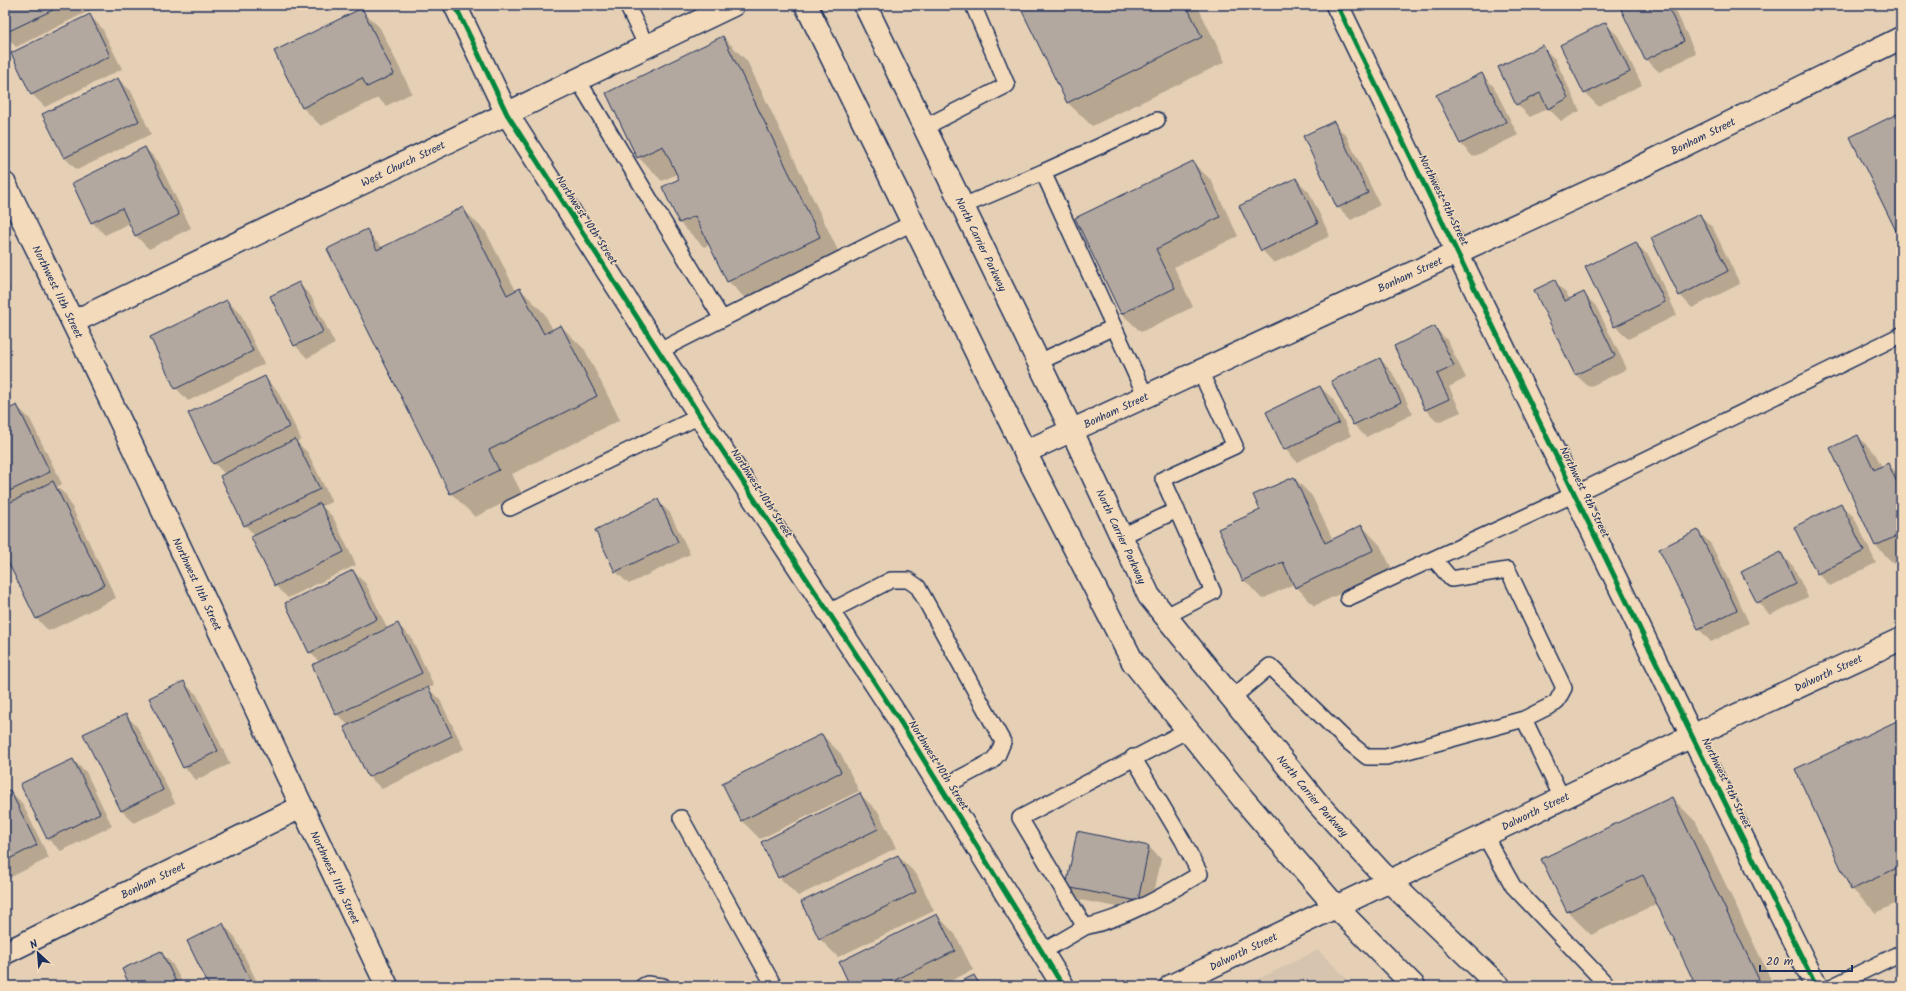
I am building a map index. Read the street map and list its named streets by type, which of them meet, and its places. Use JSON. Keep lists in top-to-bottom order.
{
  "streets": {
    "street": [
      "Bonham Street",
      "West Church Street",
      "Northwest 9th Street",
      "Northwest 10th Street",
      "North Carrier Parkway",
      "Northwest 11th Street",
      "Dalworth Street"
    ]
  },
  "crossings": [
    ["Bonham Street", "Northwest 9th Street"],
    ["Bonham Street", "North Carrier Parkway"],
    ["Bonham Street", "Northwest 11th Street"],
    ["West Church Street", "Northwest 10th Street"],
    ["West Church Street", "Northwest 11th Street"],
    ["Northwest 9th Street", "Dalworth Street"],
    ["North Carrier Parkway", "Dalworth Street"]
  ],
  "scale_bar": "20 m",
  "north": "top left"
}
